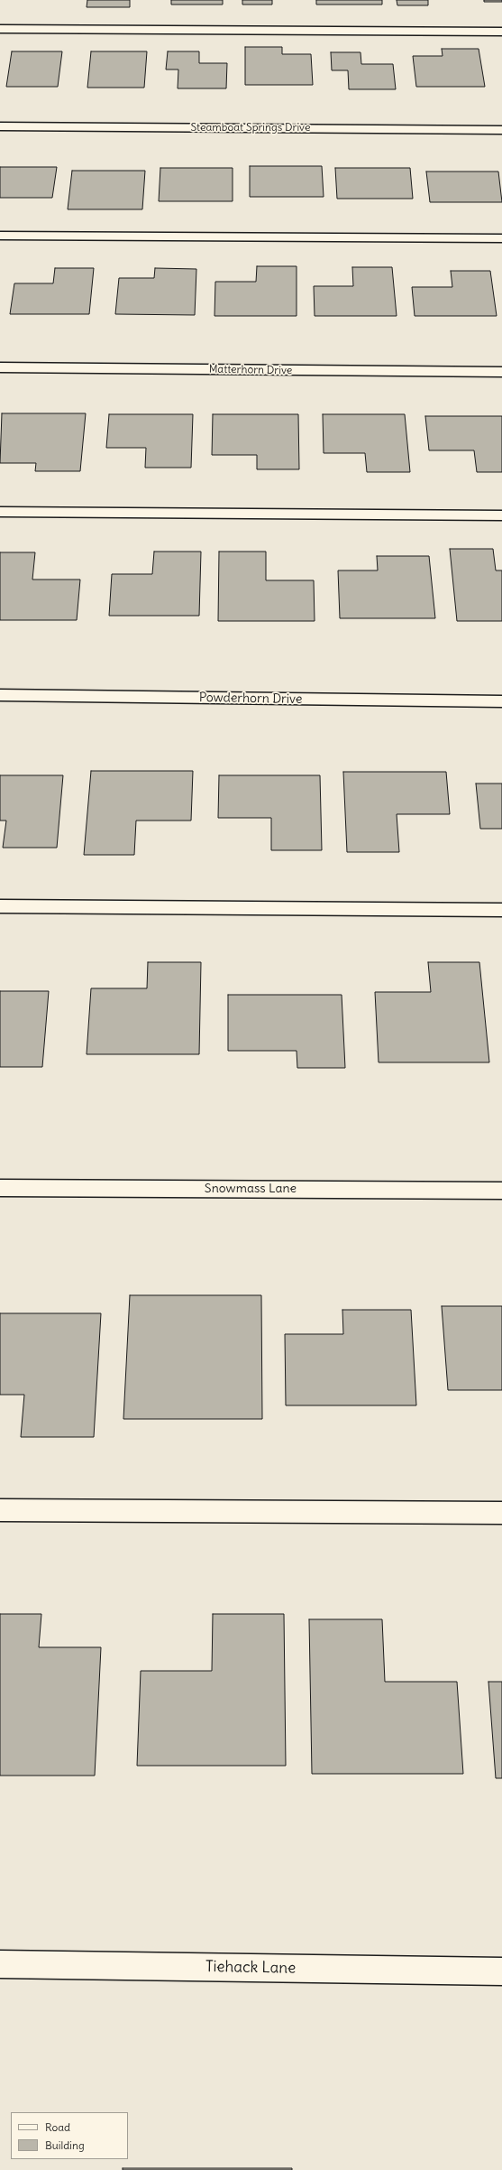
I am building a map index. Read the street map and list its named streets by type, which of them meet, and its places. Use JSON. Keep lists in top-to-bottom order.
{
  "streets": {
    "street": [
      "Steamboat Springs Drive",
      "Matterhorn Drive",
      "Powderhorn Drive",
      "Snowmass Lane",
      "Tiehack Lane"
    ]
  },
  "legend": ["Road", "Building"]
}
